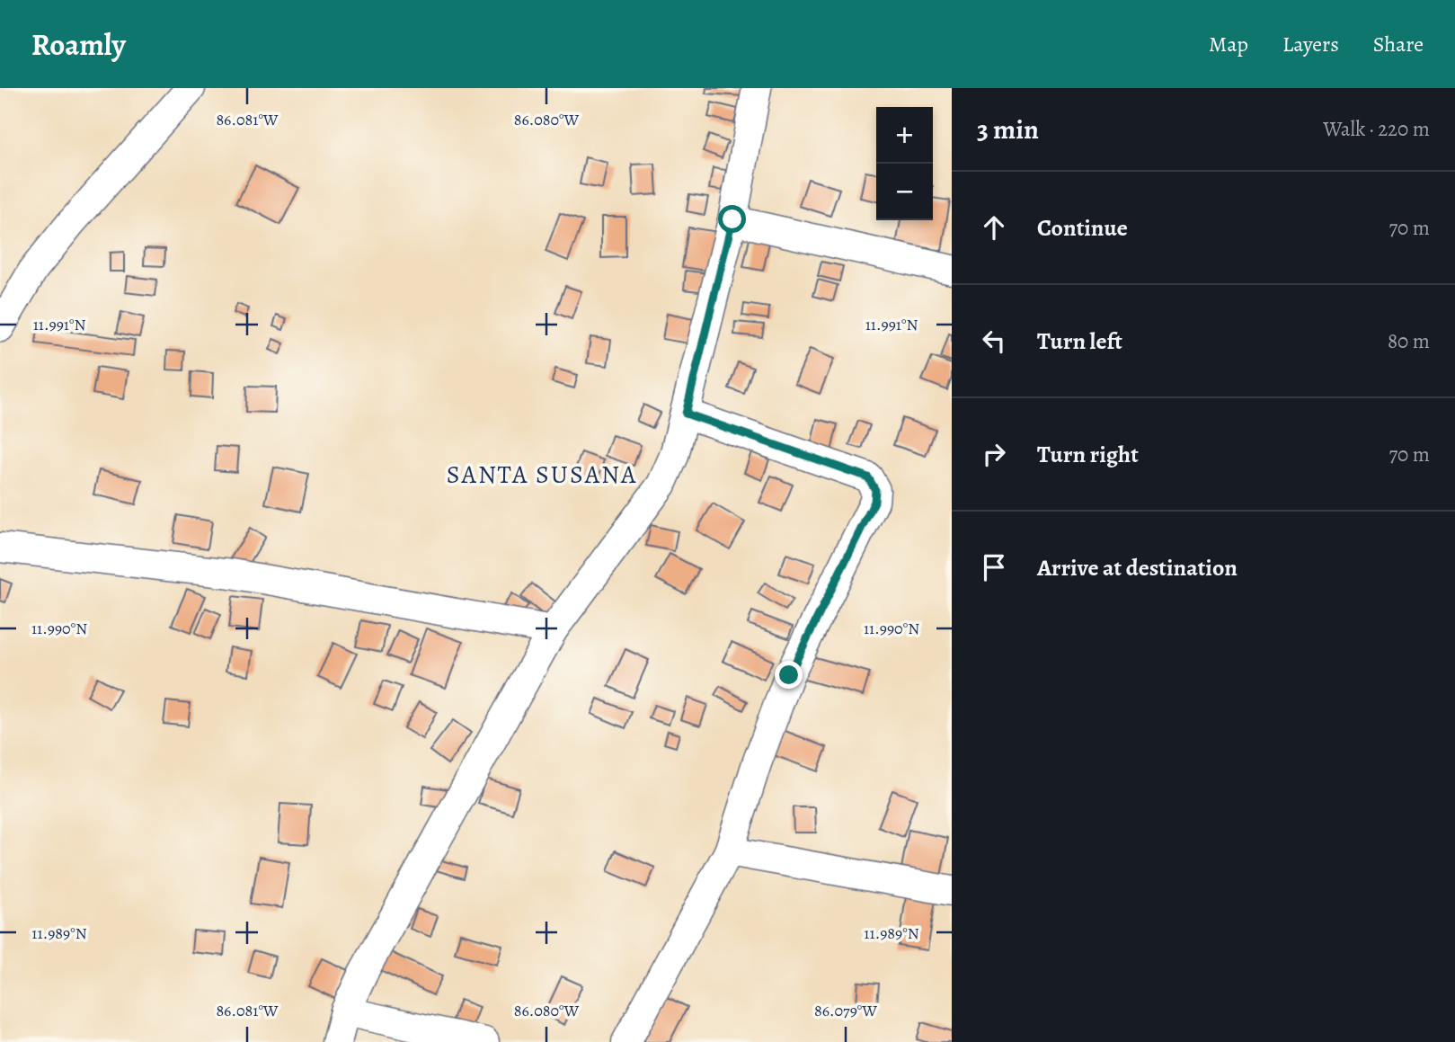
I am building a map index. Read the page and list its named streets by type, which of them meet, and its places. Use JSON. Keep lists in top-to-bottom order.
{
  "districts": ["SANTA SUSANA"],
  "page": {
    "header": "Roamly",
    "nav": ["Map", "Layers", "Share"],
    "heading": ["3 min", "Walk · 220 m"],
    "map_buttons": ["+", "−"],
    "list": [
      ["Continue", "70 m"],
      ["Turn left", "80 m"],
      ["Turn right", "70 m"],
      "Arrive at destination"
    ]
  },
  "coordinates": [
    "86.081°W",
    "86.080°W",
    "11.991°N",
    "11.990°N",
    "11.989°N",
    "86.079°W"
  ]
}
